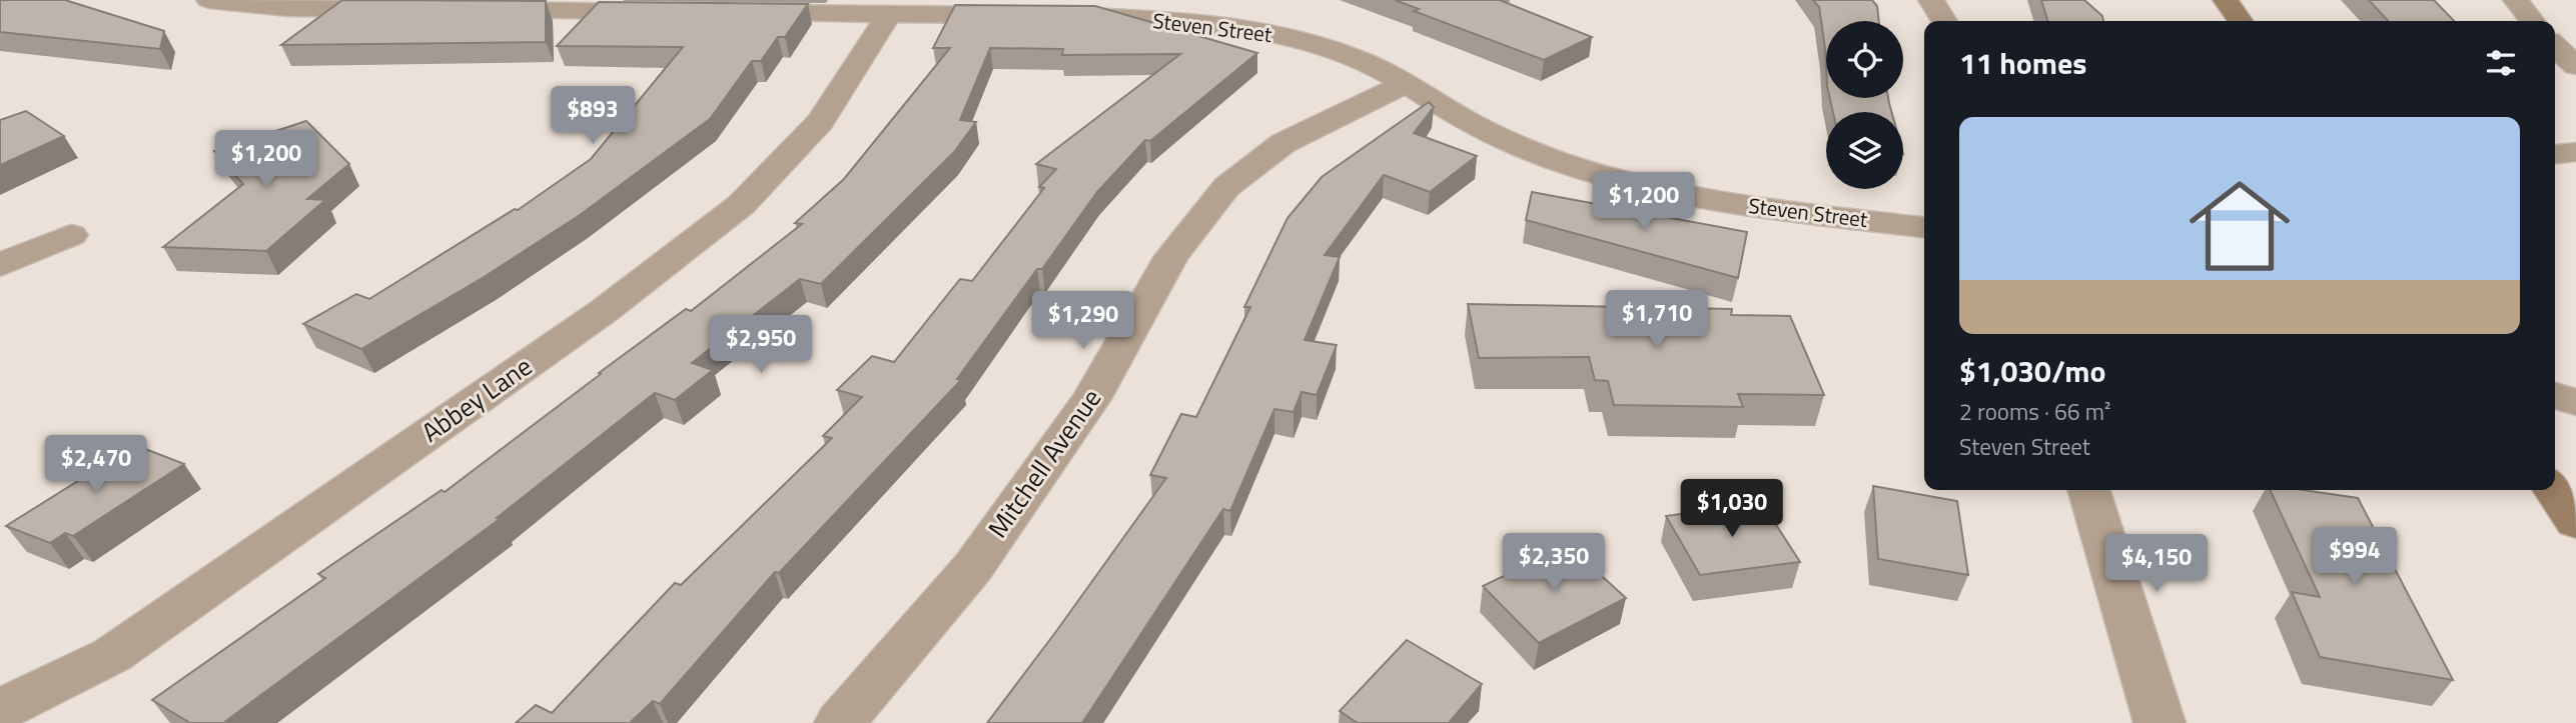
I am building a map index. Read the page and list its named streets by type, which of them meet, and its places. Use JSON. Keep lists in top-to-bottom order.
{
  "streets": {
    "street": ["Steven Street", "Abbey Lane", "Mitchell Avenue"]
  },
  "crossings": [
    ["Steven Street", "Abbey Lane"],
    ["Steven Street", "Mitchell Avenue"]
  ],
  "page": {
    "heading": "11 homes",
    "price": [
      "$893",
      "$1,200",
      "$1,200",
      "$1,710",
      "$1,290",
      "$2,950",
      "$2,470",
      "$1,030",
      "$994",
      "$2,350",
      "$4,150"
    ],
    "list": [
      {
        "name": "$1,030/mo",
        "note": "2 rooms · 66 m² · Steven Street"
      }
    ]
  }
}
